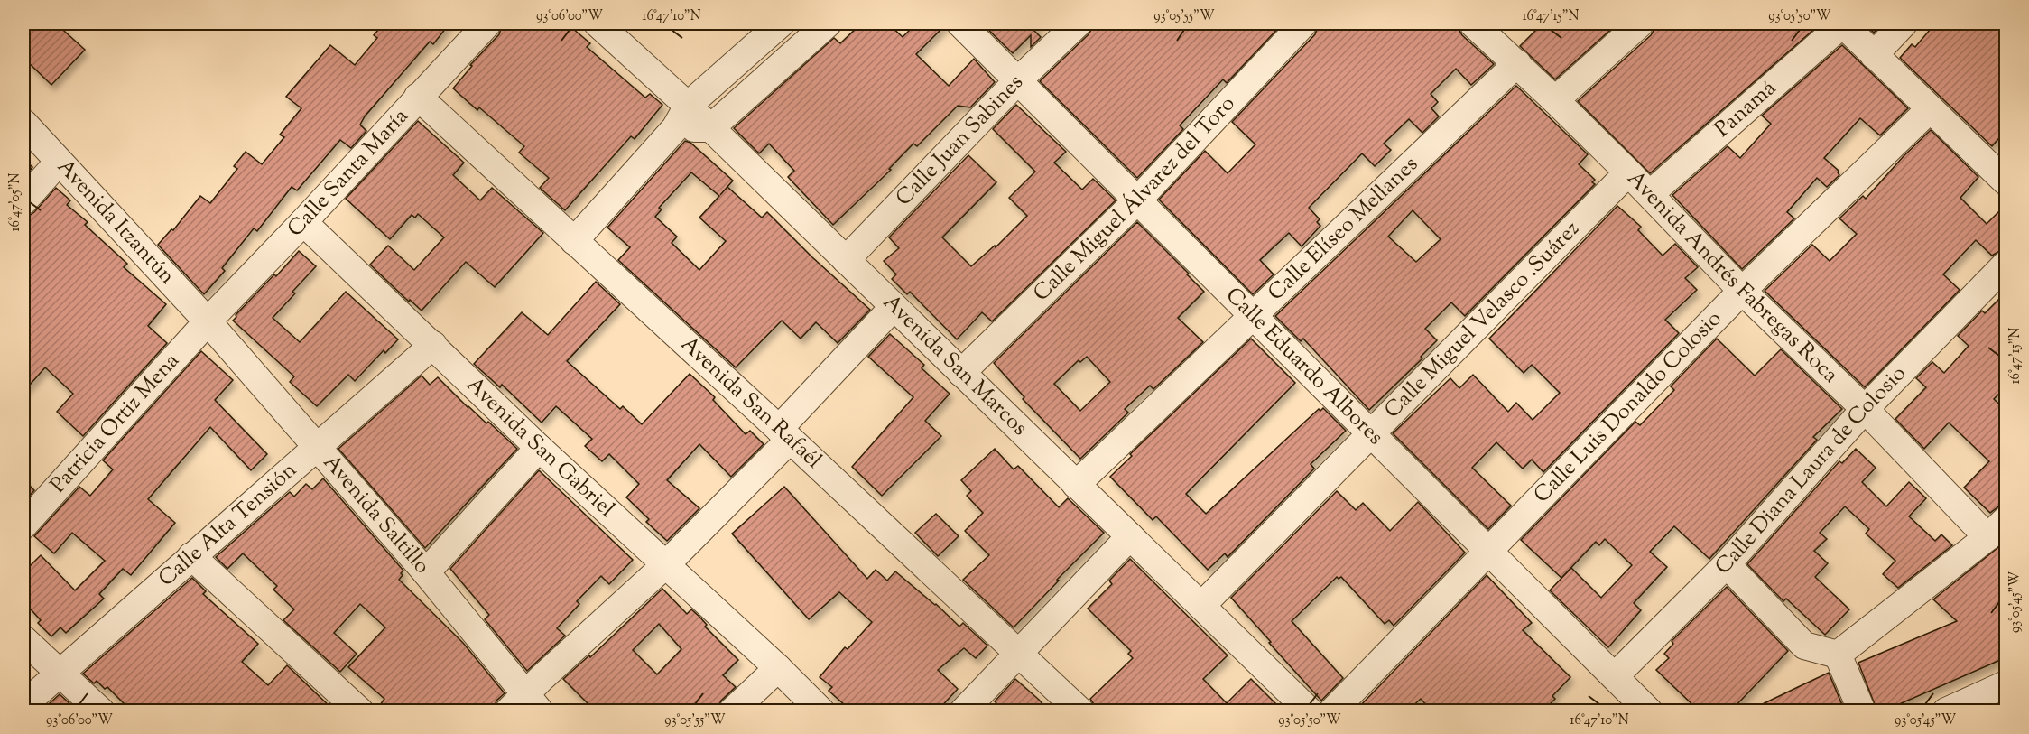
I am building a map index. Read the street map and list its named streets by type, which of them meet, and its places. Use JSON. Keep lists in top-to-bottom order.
{
  "streets": {
    "street": [
      "Panamá",
      "Calle Juan Sabines",
      "Calle Santa María",
      "Calle Miguel Álvarez del Toro",
      "Avenida Itzantún",
      "Calle Elíseo Mellanes",
      "Avenida Andrés Fabregas Roca",
      "Calle Miguel Velasco .Suárez",
      "Avenida San Marcos",
      "Calle Eduardo Albores",
      "Avenida San Rafaél",
      "Calle Luis Donaldo Colosio",
      "Patricia Ortiz Mena",
      "Avenida San Gabriel",
      "Calle Diana Laura de Colosio",
      "Avenida Saltillo",
      "Calle Alta Tensión"
    ]
  },
  "crossings": [
    ["Panamá", "Avenida Andrés Fabregas Roca"],
    ["Calle Juan Sabines", "Avenida San Marcos"],
    ["Calle Juan Sabines", "Calle Eduardo Albores"],
    ["Calle Santa María", "Avenida Itzantún"],
    ["Calle Santa María", "Avenida San Rafaél"],
    ["Calle Santa María", "Patricia Ortiz Mena"],
    ["Calle Santa María", "Avenida San Gabriel"],
    ["Calle Santa María", "Avenida Saltillo"],
    ["Calle Miguel Álvarez del Toro", "Avenida San Marcos"],
    ["Calle Miguel Álvarez del Toro", "Calle Eduardo Albores"],
    ["Avenida Itzantún", "Patricia Ortiz Mena"],
    ["Avenida Itzantún", "Avenida Saltillo"],
    ["Calle Elíseo Mellanes", "Avenida Andrés Fabregas Roca"],
    ["Calle Elíseo Mellanes", "Avenida San Marcos"],
    ["Calle Elíseo Mellanes", "Calle Eduardo Albores"],
    ["Avenida Andrés Fabregas Roca", "Calle Miguel Velasco .Suárez"],
    ["Avenida Andrés Fabregas Roca", "Calle Luis Donaldo Colosio"],
    ["Avenida Andrés Fabregas Roca", "Calle Diana Laura de Colosio"],
    ["Calle Miguel Velasco .Suárez", "Avenida San Marcos"],
    ["Calle Miguel Velasco .Suárez", "Calle Eduardo Albores"],
    ["Calle Eduardo Albores", "Calle Luis Donaldo Colosio"],
    ["Calle Eduardo Albores", "Calle Diana Laura de Colosio"],
    ["Patricia Ortiz Mena", "Avenida Saltillo"],
    ["Avenida San Gabriel", "Calle Alta Tensión"],
    ["Avenida Saltillo", "Calle Alta Tensión"]
  ],
  "coordinates": [
    "93°06'00\"W",
    "16°47'10\"N",
    "93°05'55\"W",
    "16°47'15\"N",
    "93°05'50\"W",
    "16°47'05\"N",
    "93°05'45\"W"
  ]
}
